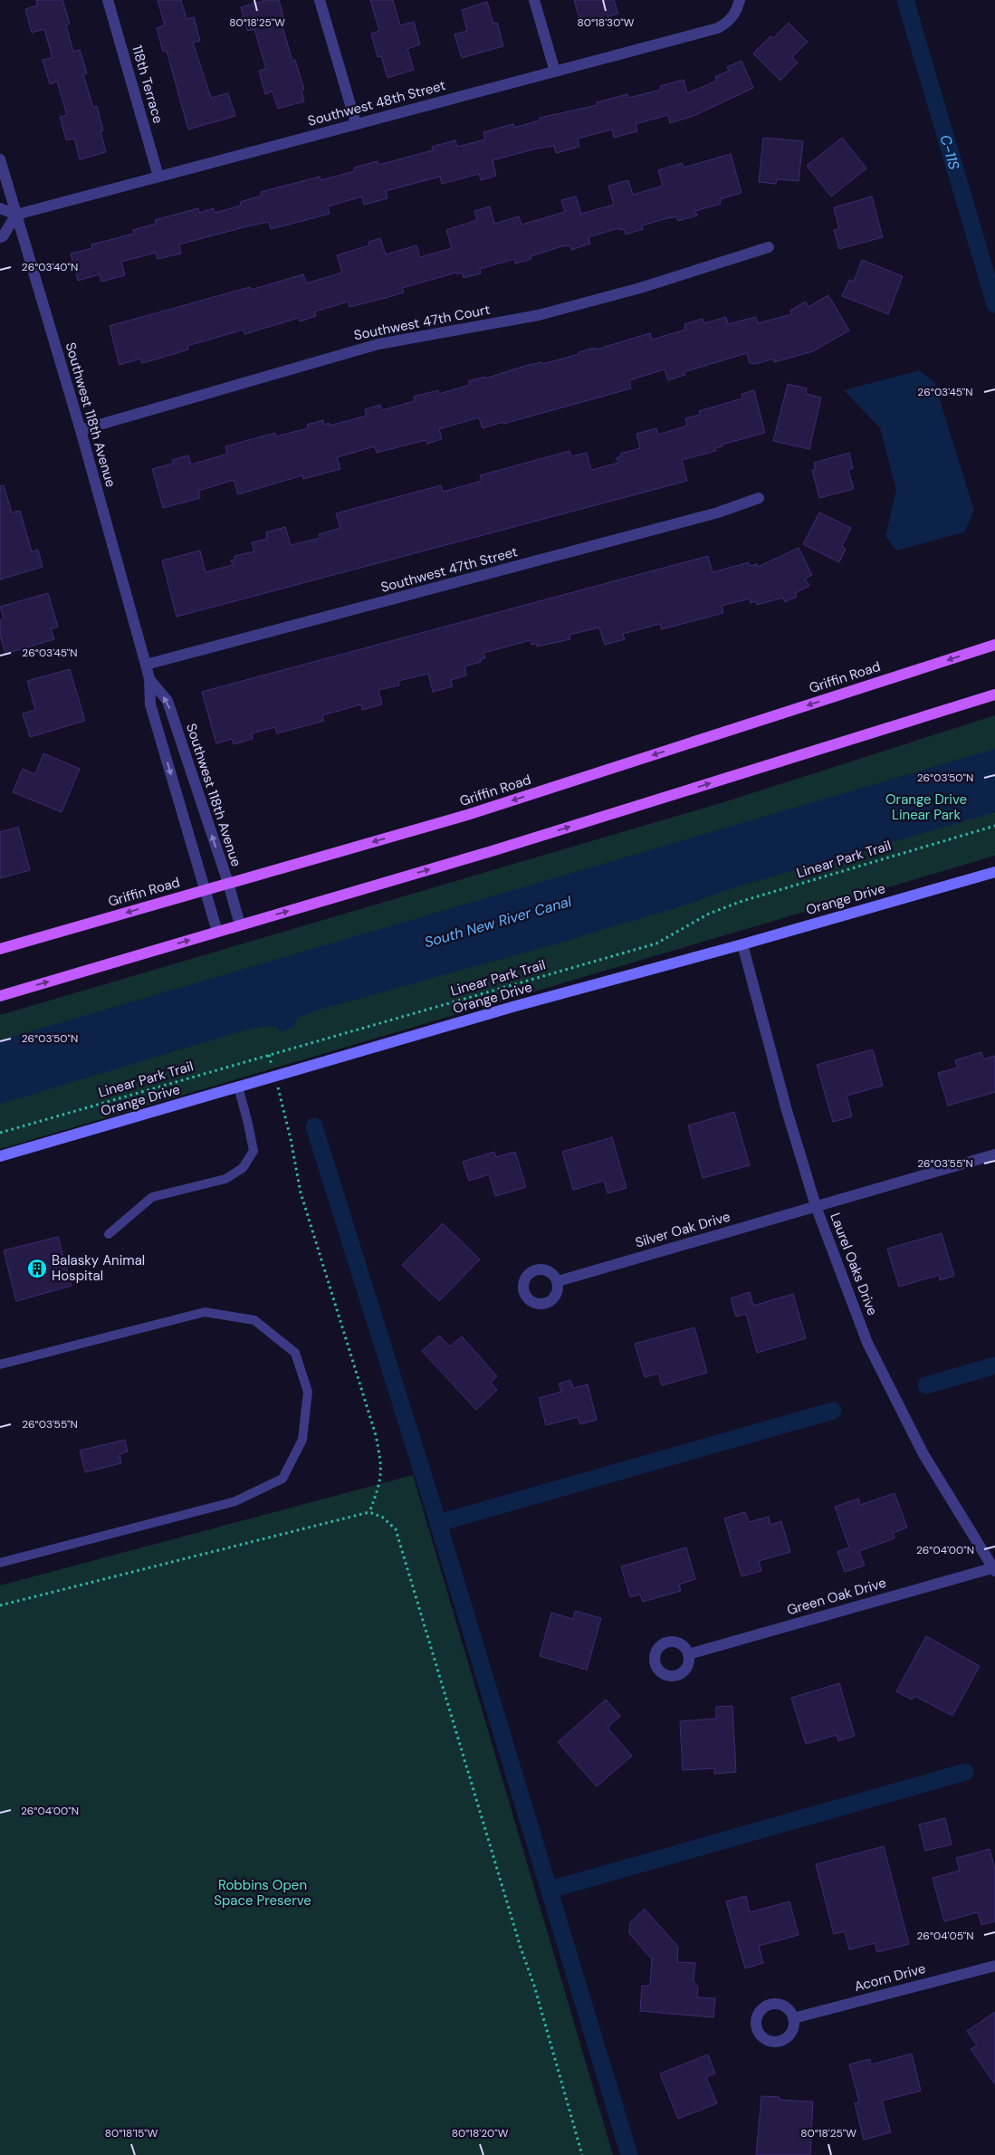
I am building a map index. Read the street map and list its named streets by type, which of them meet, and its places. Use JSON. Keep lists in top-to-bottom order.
{
  "streets": {
    "main road": ["Griffin Road"],
    "street": [
      "118th Terrace",
      "Southwest 48th Street",
      "Southwest 47th Court",
      "Southwest 118th Avenue",
      "Southwest 47th Street",
      "Orange Drive",
      "Silver Oak Drive",
      "Laurel Oaks Drive",
      "Green Oak Drive",
      "Acorn Drive"
    ],
    "path": ["Linear Park Trail"]
  },
  "crossings": [
    ["118th Terrace", "Southwest 48th Street"],
    ["Southwest 48th Street", "Southwest 118th Avenue"],
    ["Southwest 47th Court", "Southwest 118th Avenue"],
    ["Southwest 118th Avenue", "Southwest 47th Street"],
    ["Southwest 118th Avenue", "Griffin Road"],
    ["Orange Drive", "Laurel Oaks Drive"],
    ["Silver Oak Drive", "Laurel Oaks Drive"],
    ["Laurel Oaks Drive", "Green Oak Drive"]
  ],
  "water": ["C-11S", "South New River Canal"],
  "parks": ["Orange Drive Linear Park", "Robbins Open Space Preserve"],
  "places": {
    "building": ["Balasky Animal Hospital"]
  },
  "coordinates": [
    "80°18'25\"W",
    "80°18'30\"W",
    "26°03'40\"N",
    "26°03'45\"N",
    "26°03'50\"N",
    "26°03'55\"N",
    "26°04'00\"N",
    "26°04'05\"N",
    "80°18'15\"W",
    "80°18'20\"W"
  ]
}
